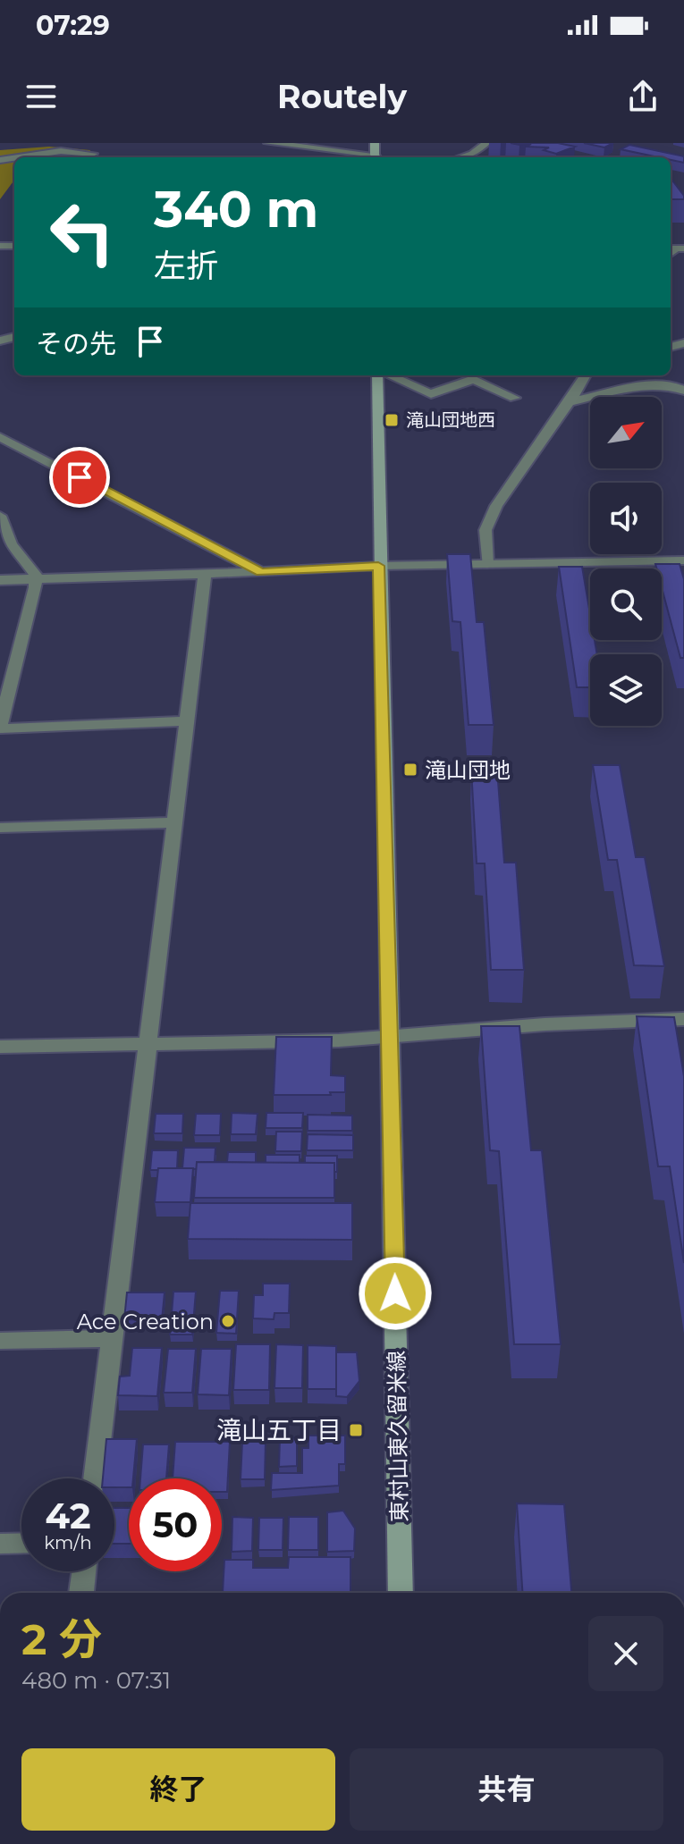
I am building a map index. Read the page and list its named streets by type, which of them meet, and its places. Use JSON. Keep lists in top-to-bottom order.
{
  "streets": {
    "main road": ["東村山東久留米線"]
  },
  "places": {
    "transit": ["滝山団地西", "滝山団地", "滝山五丁目"],
    "other": ["Ace Creation"]
  },
  "north": "top right",
  "page": {
    "status": "07:29",
    "header": "Routely",
    "turn": ["340 m", "左折"],
    "then": "その先",
    "speed": "42 km/h",
    "limit": "50",
    "heading": ["2 分", "480 m · 07:31"],
    "buttons": ["終了", "共有"]
  }
}
